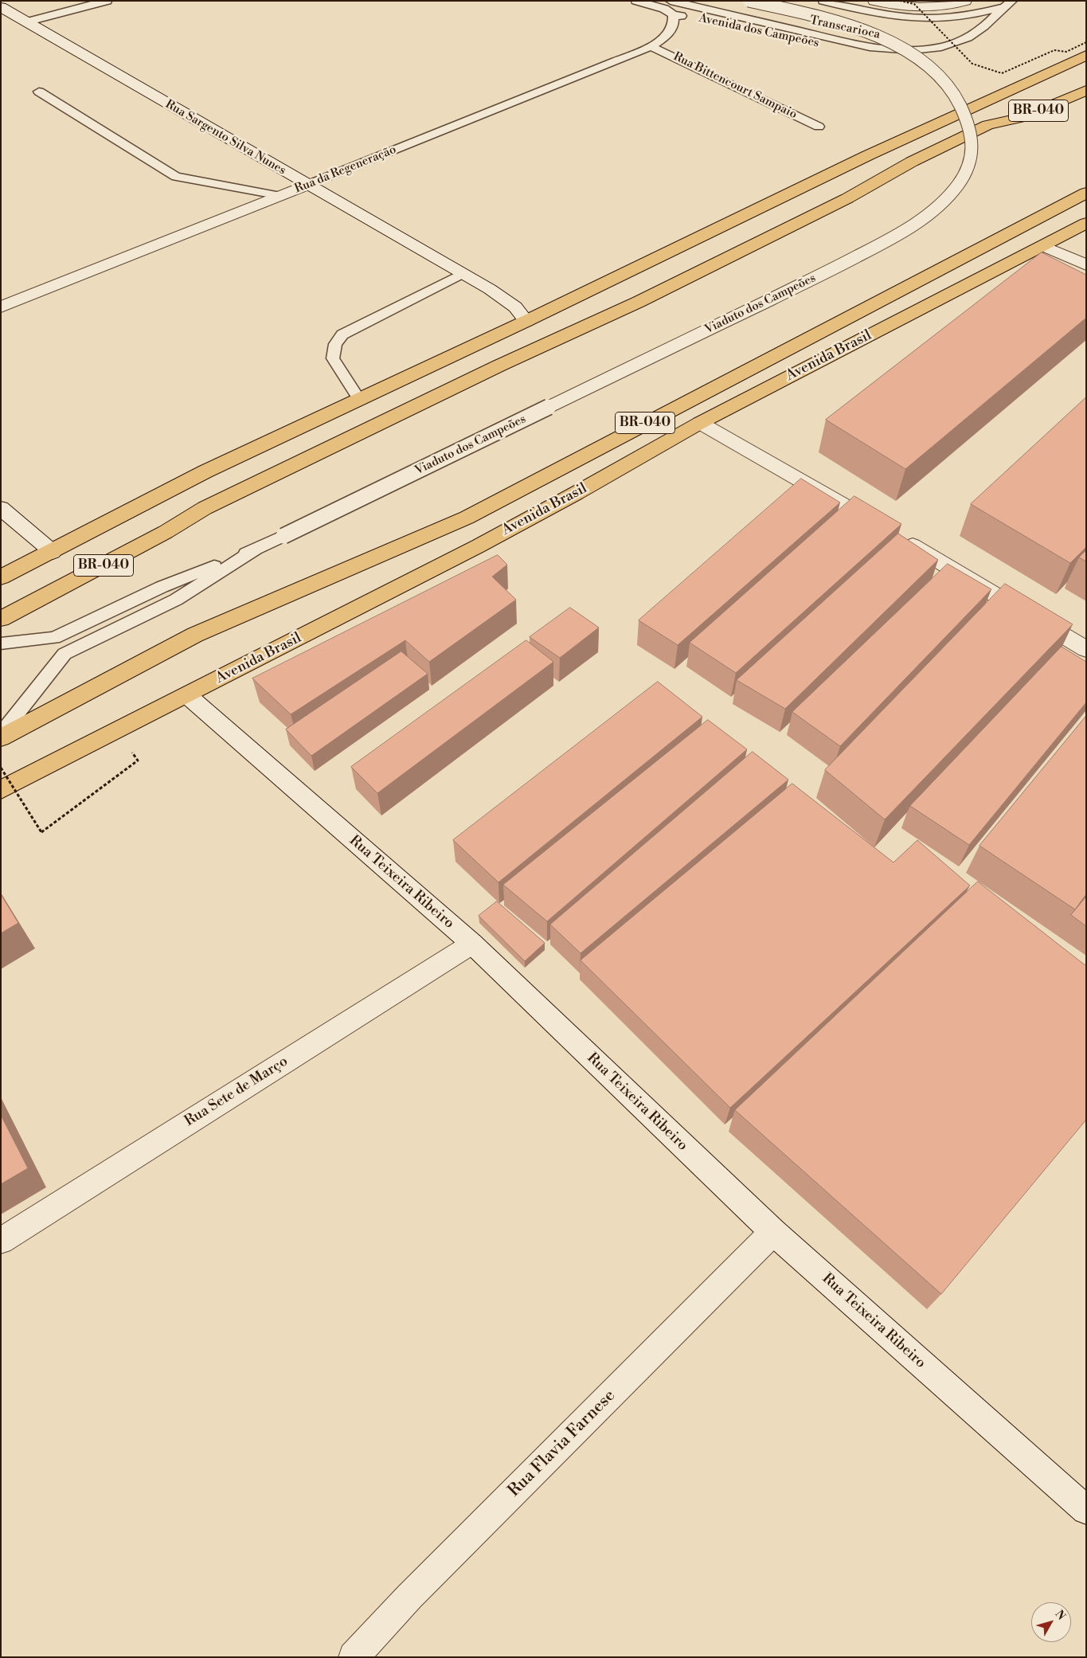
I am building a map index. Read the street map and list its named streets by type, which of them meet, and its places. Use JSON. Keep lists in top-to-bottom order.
{
  "streets": {
    "highway": ["BR-040", "Avenida Brasil"],
    "street": [
      "Rua Sargento Silva Nunes",
      "Rua da Regeneração",
      "Rua Teixeira Ribeiro",
      "Rua Sete de Março",
      "Rua Flavia Farnese"
    ],
    "lane": [
      "Transcarioca",
      "Avenida dos Campeões",
      "Rua Bittencourt Sampaio",
      "Viaduto dos Campeões"
    ]
  },
  "crossings": [
    ["Avenida dos Campeões", "Rua da Regeneração"],
    ["Rua Bittencourt Sampaio", "Rua da Regeneração"],
    ["Rua Sargento Silva Nunes", "Rua da Regeneração"],
    ["Avenida Brasil", "Rua Teixeira Ribeiro"],
    ["Rua Teixeira Ribeiro", "Rua Sete de Março"],
    ["Rua Teixeira Ribeiro", "Rua Flavia Farnese"]
  ],
  "north": "top right"
}
